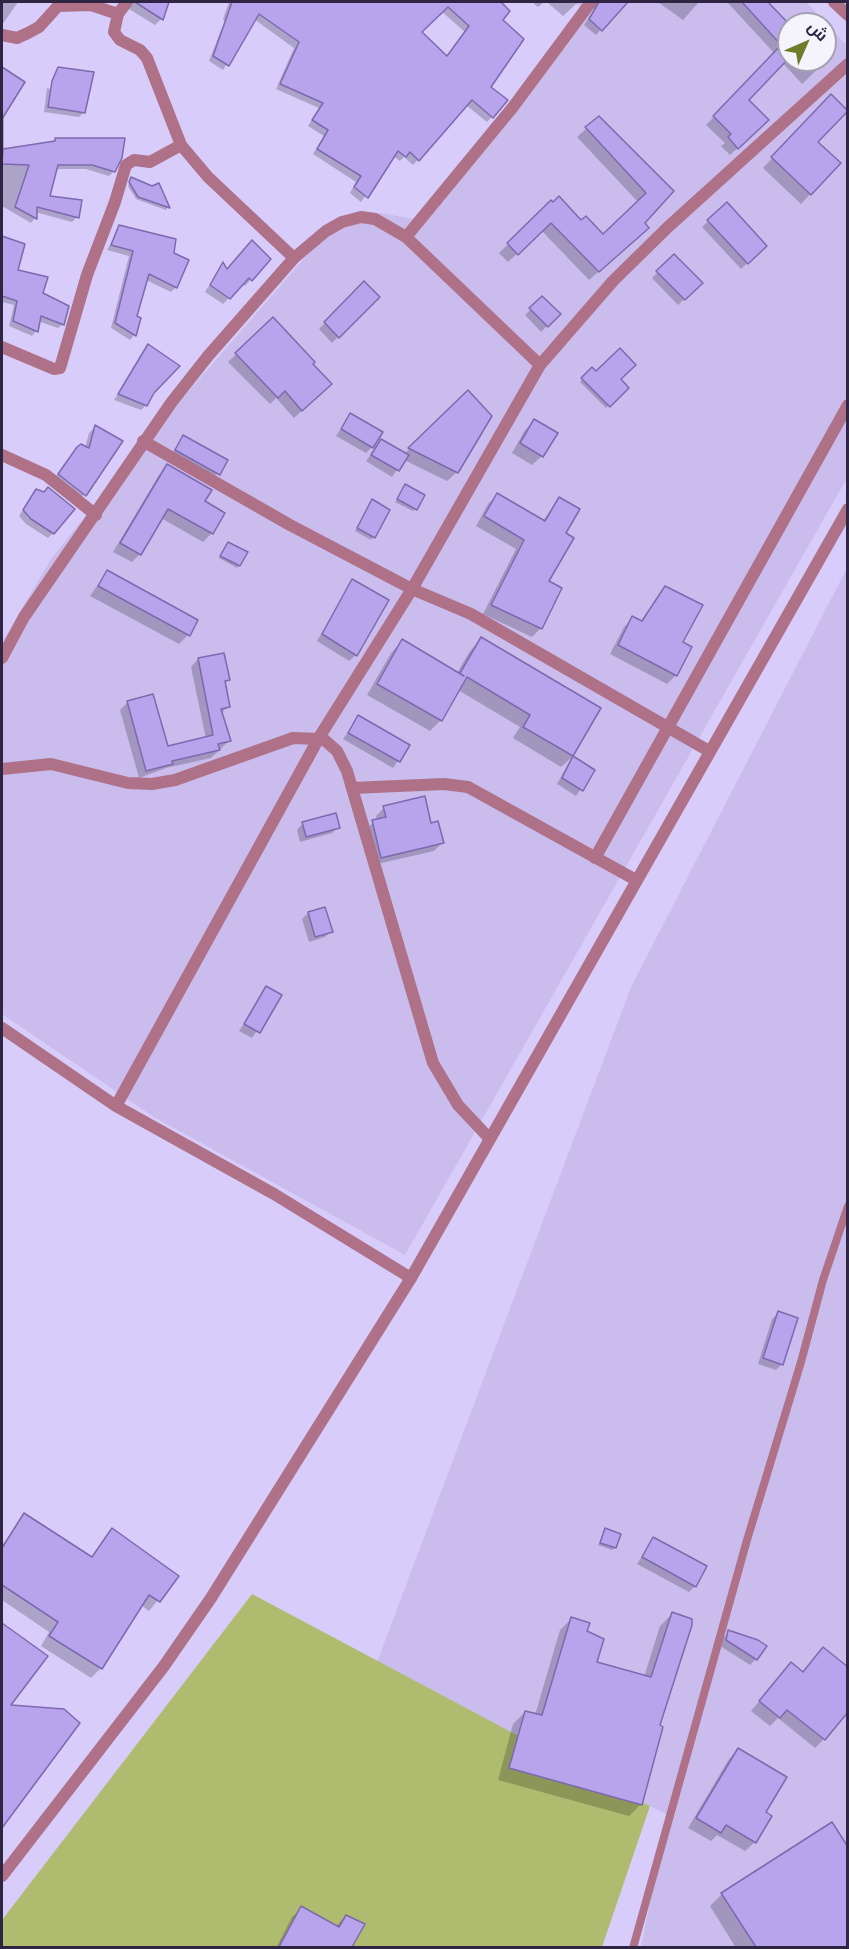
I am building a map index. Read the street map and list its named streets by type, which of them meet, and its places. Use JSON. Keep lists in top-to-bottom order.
{
  "north": "top right"
}
